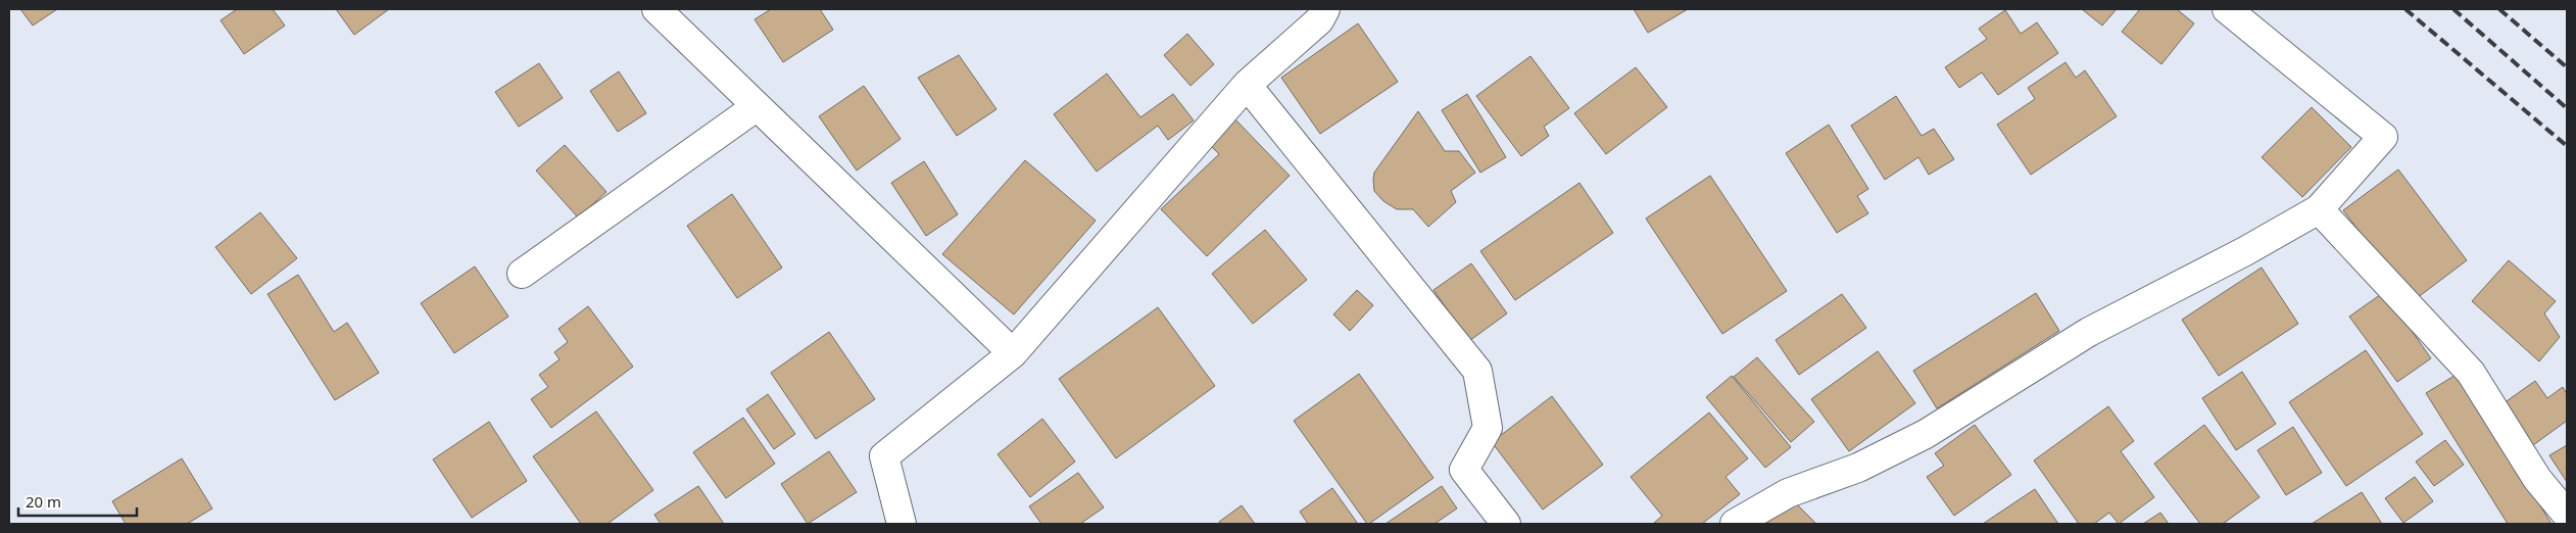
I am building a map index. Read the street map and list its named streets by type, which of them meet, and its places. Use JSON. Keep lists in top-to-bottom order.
{
  "scale_bar": "20 m"
}
